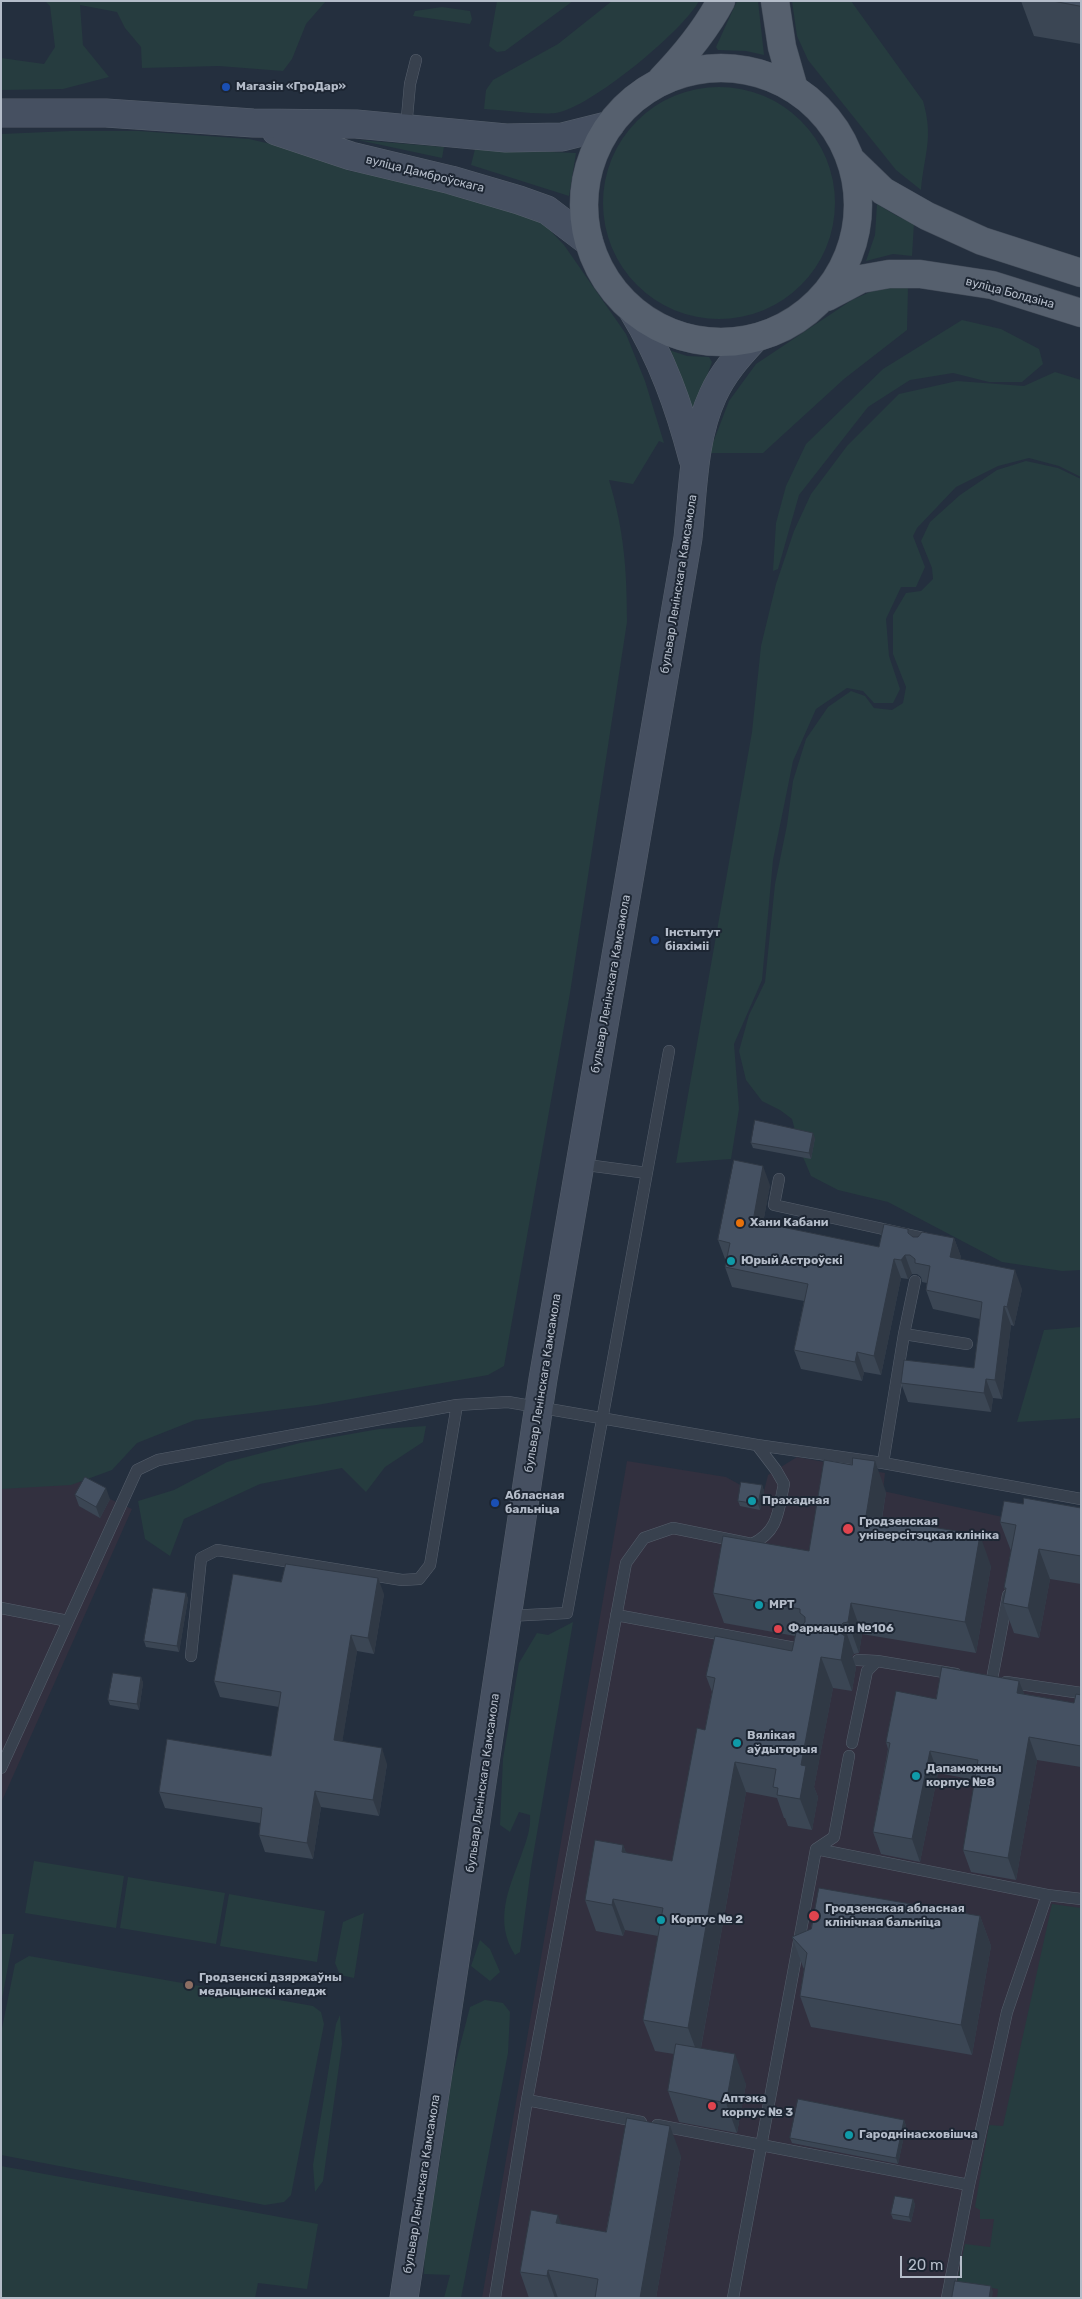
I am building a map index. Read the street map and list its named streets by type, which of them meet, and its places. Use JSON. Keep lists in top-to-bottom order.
{
  "streets": {
    "main road": ["вуліца Болдзіна"],
    "street": ["вуліца Дамброўскага", "бульвар Ленінскага Камсамола"]
  },
  "places": [
    "Магазін «ГроДар»",
    "Інстытут біяхіміі",
    "Хани Кабани",
    "Юрый Астроўскі",
    "Прахадная",
    "Абласная бальніца",
    "Гродзенская універсітэцкая клініка",
    "МРТ",
    "Фармацыя №106",
    "Вялікая аўдыторыя",
    "Дапаможны корпус №8",
    "Гродзенская абласная клінічная бальніца",
    "Корпус № 2",
    "Гродзенскі дзяржаўны медыцынскі каледж",
    "Аптэка корпус № 3",
    "Гароднінасховішча"
  ],
  "scale_bar": "20 m"
}
